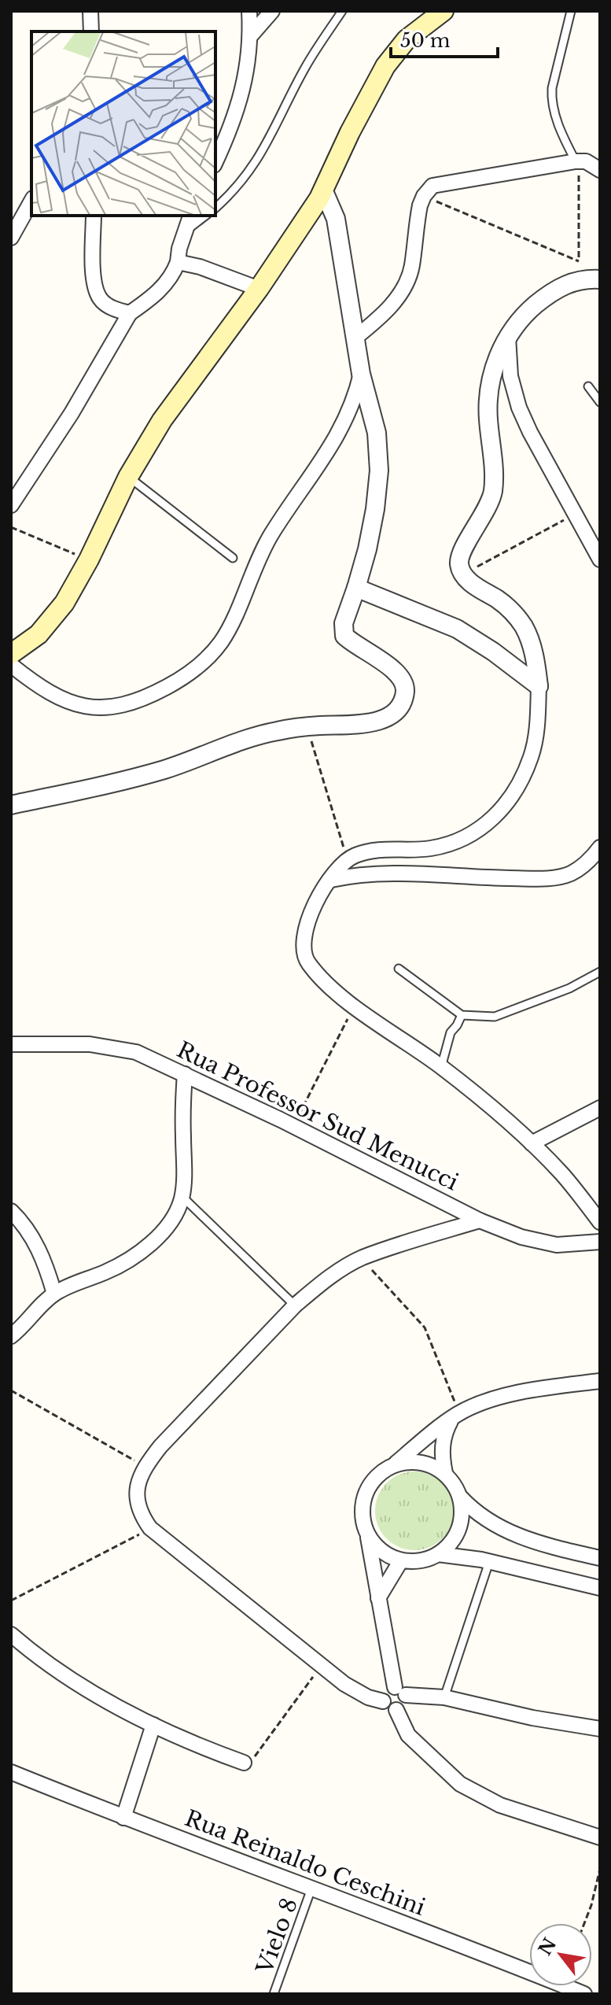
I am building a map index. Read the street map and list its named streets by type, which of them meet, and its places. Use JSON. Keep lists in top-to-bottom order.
{
  "streets": {
    "street": ["Rua Professor Sud Menucci", "Rua Reinaldo Ceschini"],
    "lane": ["Vielo 8"]
  },
  "crossings": [
    ["Rua Reinaldo Ceschini", "Vielo 8"]
  ],
  "scale_bar": "50 m",
  "north": "top left"
}
